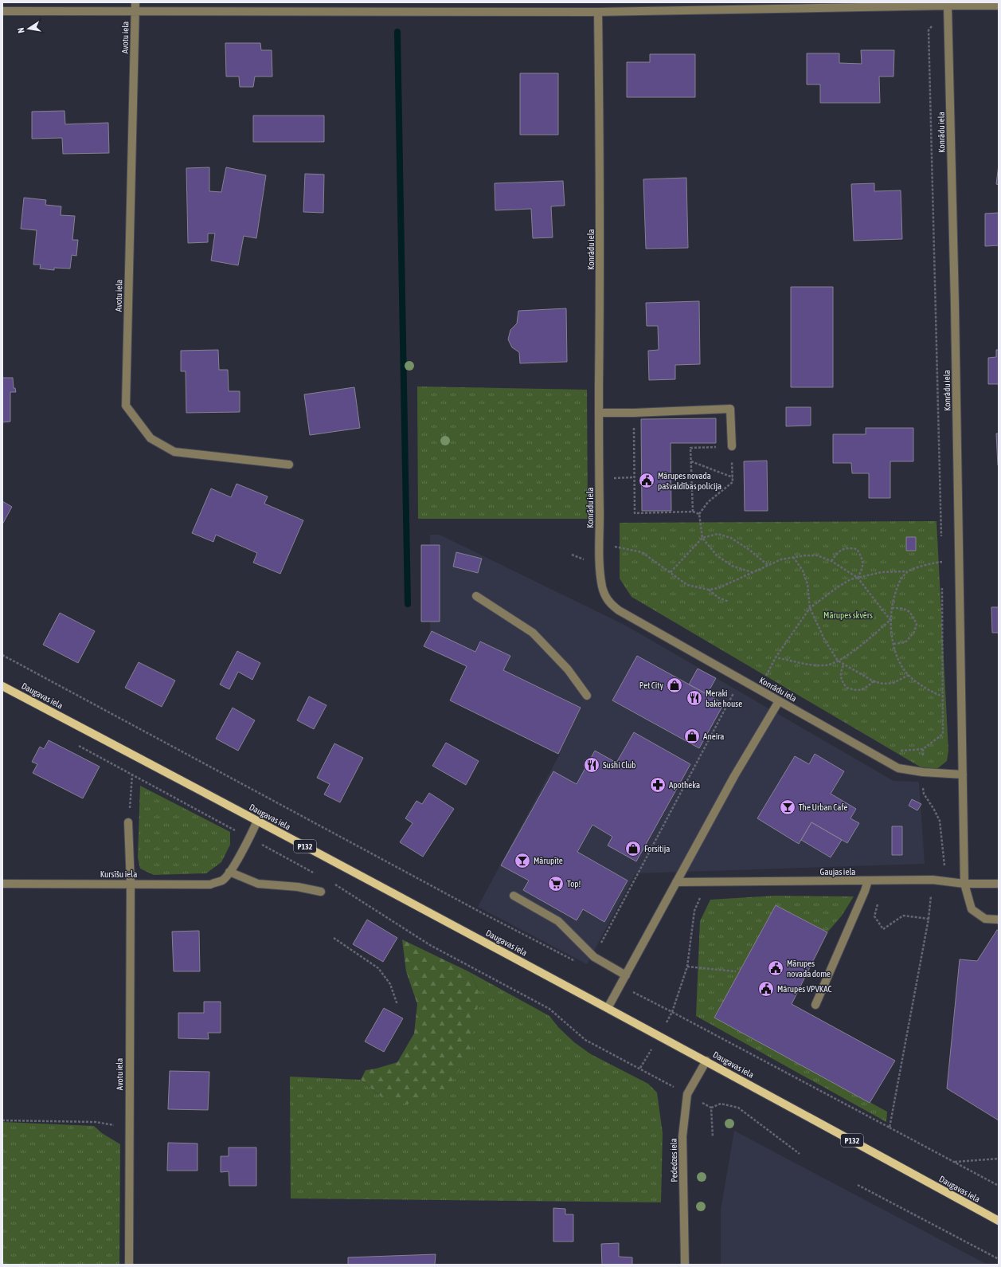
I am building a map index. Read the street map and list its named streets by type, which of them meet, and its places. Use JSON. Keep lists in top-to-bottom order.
{
  "streets": {
    "main road": ["Daugavas iela", "P132"],
    "street": [
      "Avotu iela",
      "Konrādu iela",
      "Gaujas iela",
      "Kursīšu iela",
      "Pededzes iela"
    ]
  },
  "crossings": [
    ["Avotu iela", "Kursīšu iela"],
    ["Konrādu iela", "Gaujas iela"],
    ["Daugavas iela", "Kursīšu iela"],
    ["Daugavas iela", "Pededzes iela"]
  ],
  "parks": ["Mārupes skvērs"],
  "places": {
    "public building": ["Mārupes novada pašvaldības policija", "Mārupes novada dome", "Mārupes VPVKAC"],
    "shop": ["Pet City", "Aneira", "Forsitija"],
    "restaurant": ["Meraki bake house", "Sushi Club"],
    "pharmacy": ["Apotheka"],
    "bar": ["The Urban Cafe", "Mārupīte"],
    "supermarket": ["Top!"]
  },
  "north": "left"
}
